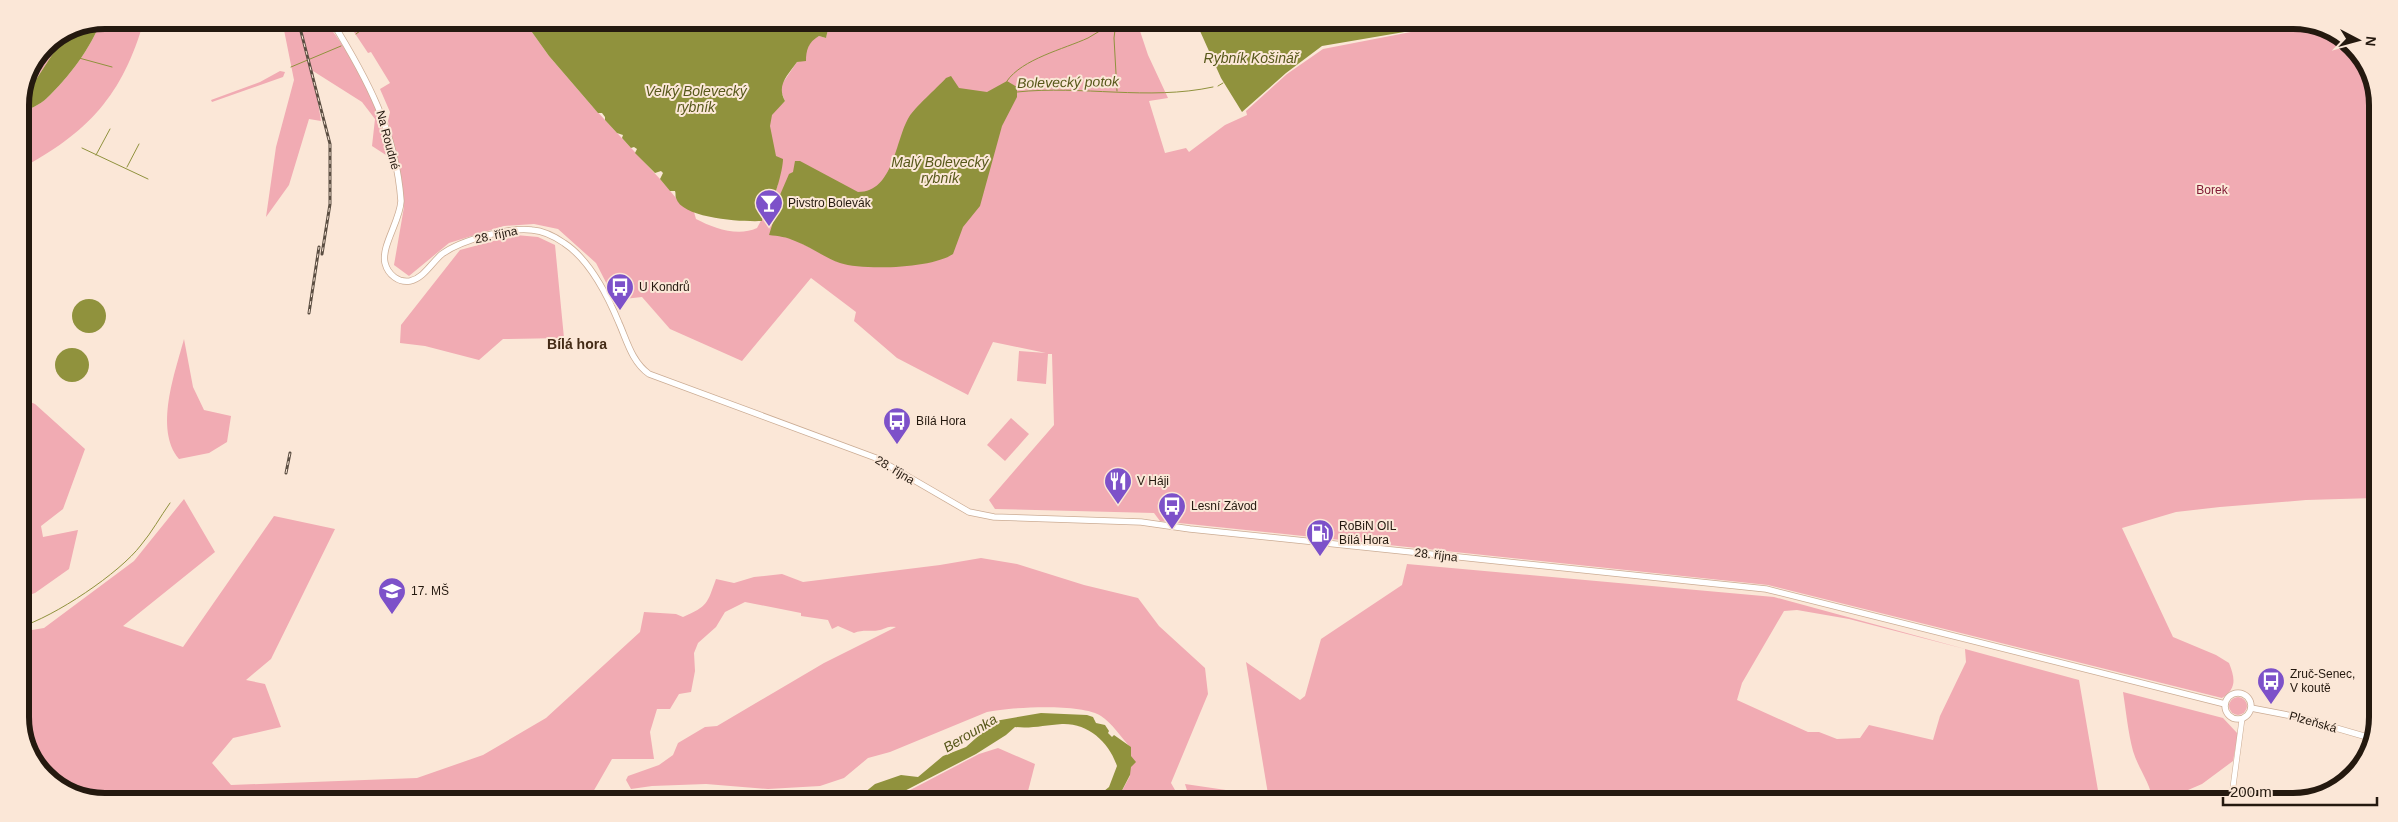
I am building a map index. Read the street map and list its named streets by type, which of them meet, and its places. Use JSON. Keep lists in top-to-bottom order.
{
  "streets": {
    "main road": ["Na Roudné", "28. října", "Plzeňská"]
  },
  "crossings": [
    ["Na Roudné", "28. října"],
    ["28. října", "Plzeňská"]
  ],
  "districts": ["Bílá hora"],
  "water": [
    "Rybník Košinář",
    "Bolevecký potok",
    "Velký Bolevecký rybník",
    "Malý Bolevecký rybník",
    "Berounka"
  ],
  "parks": ["Borek"],
  "places": {
    "bar": ["Pivstro Bolevák"],
    "bus stop": [
      "U Kondrů",
      "Bílá Hora",
      "Lesní Závod",
      "Zruč-Senec, V koutě"
    ],
    "restaurant": ["V Háji"],
    "fuel station": ["RoBiN OIL Bílá Hora"],
    "school or university": ["17. MŠ"]
  },
  "scale_bar": "200 m",
  "north": "right"
}
